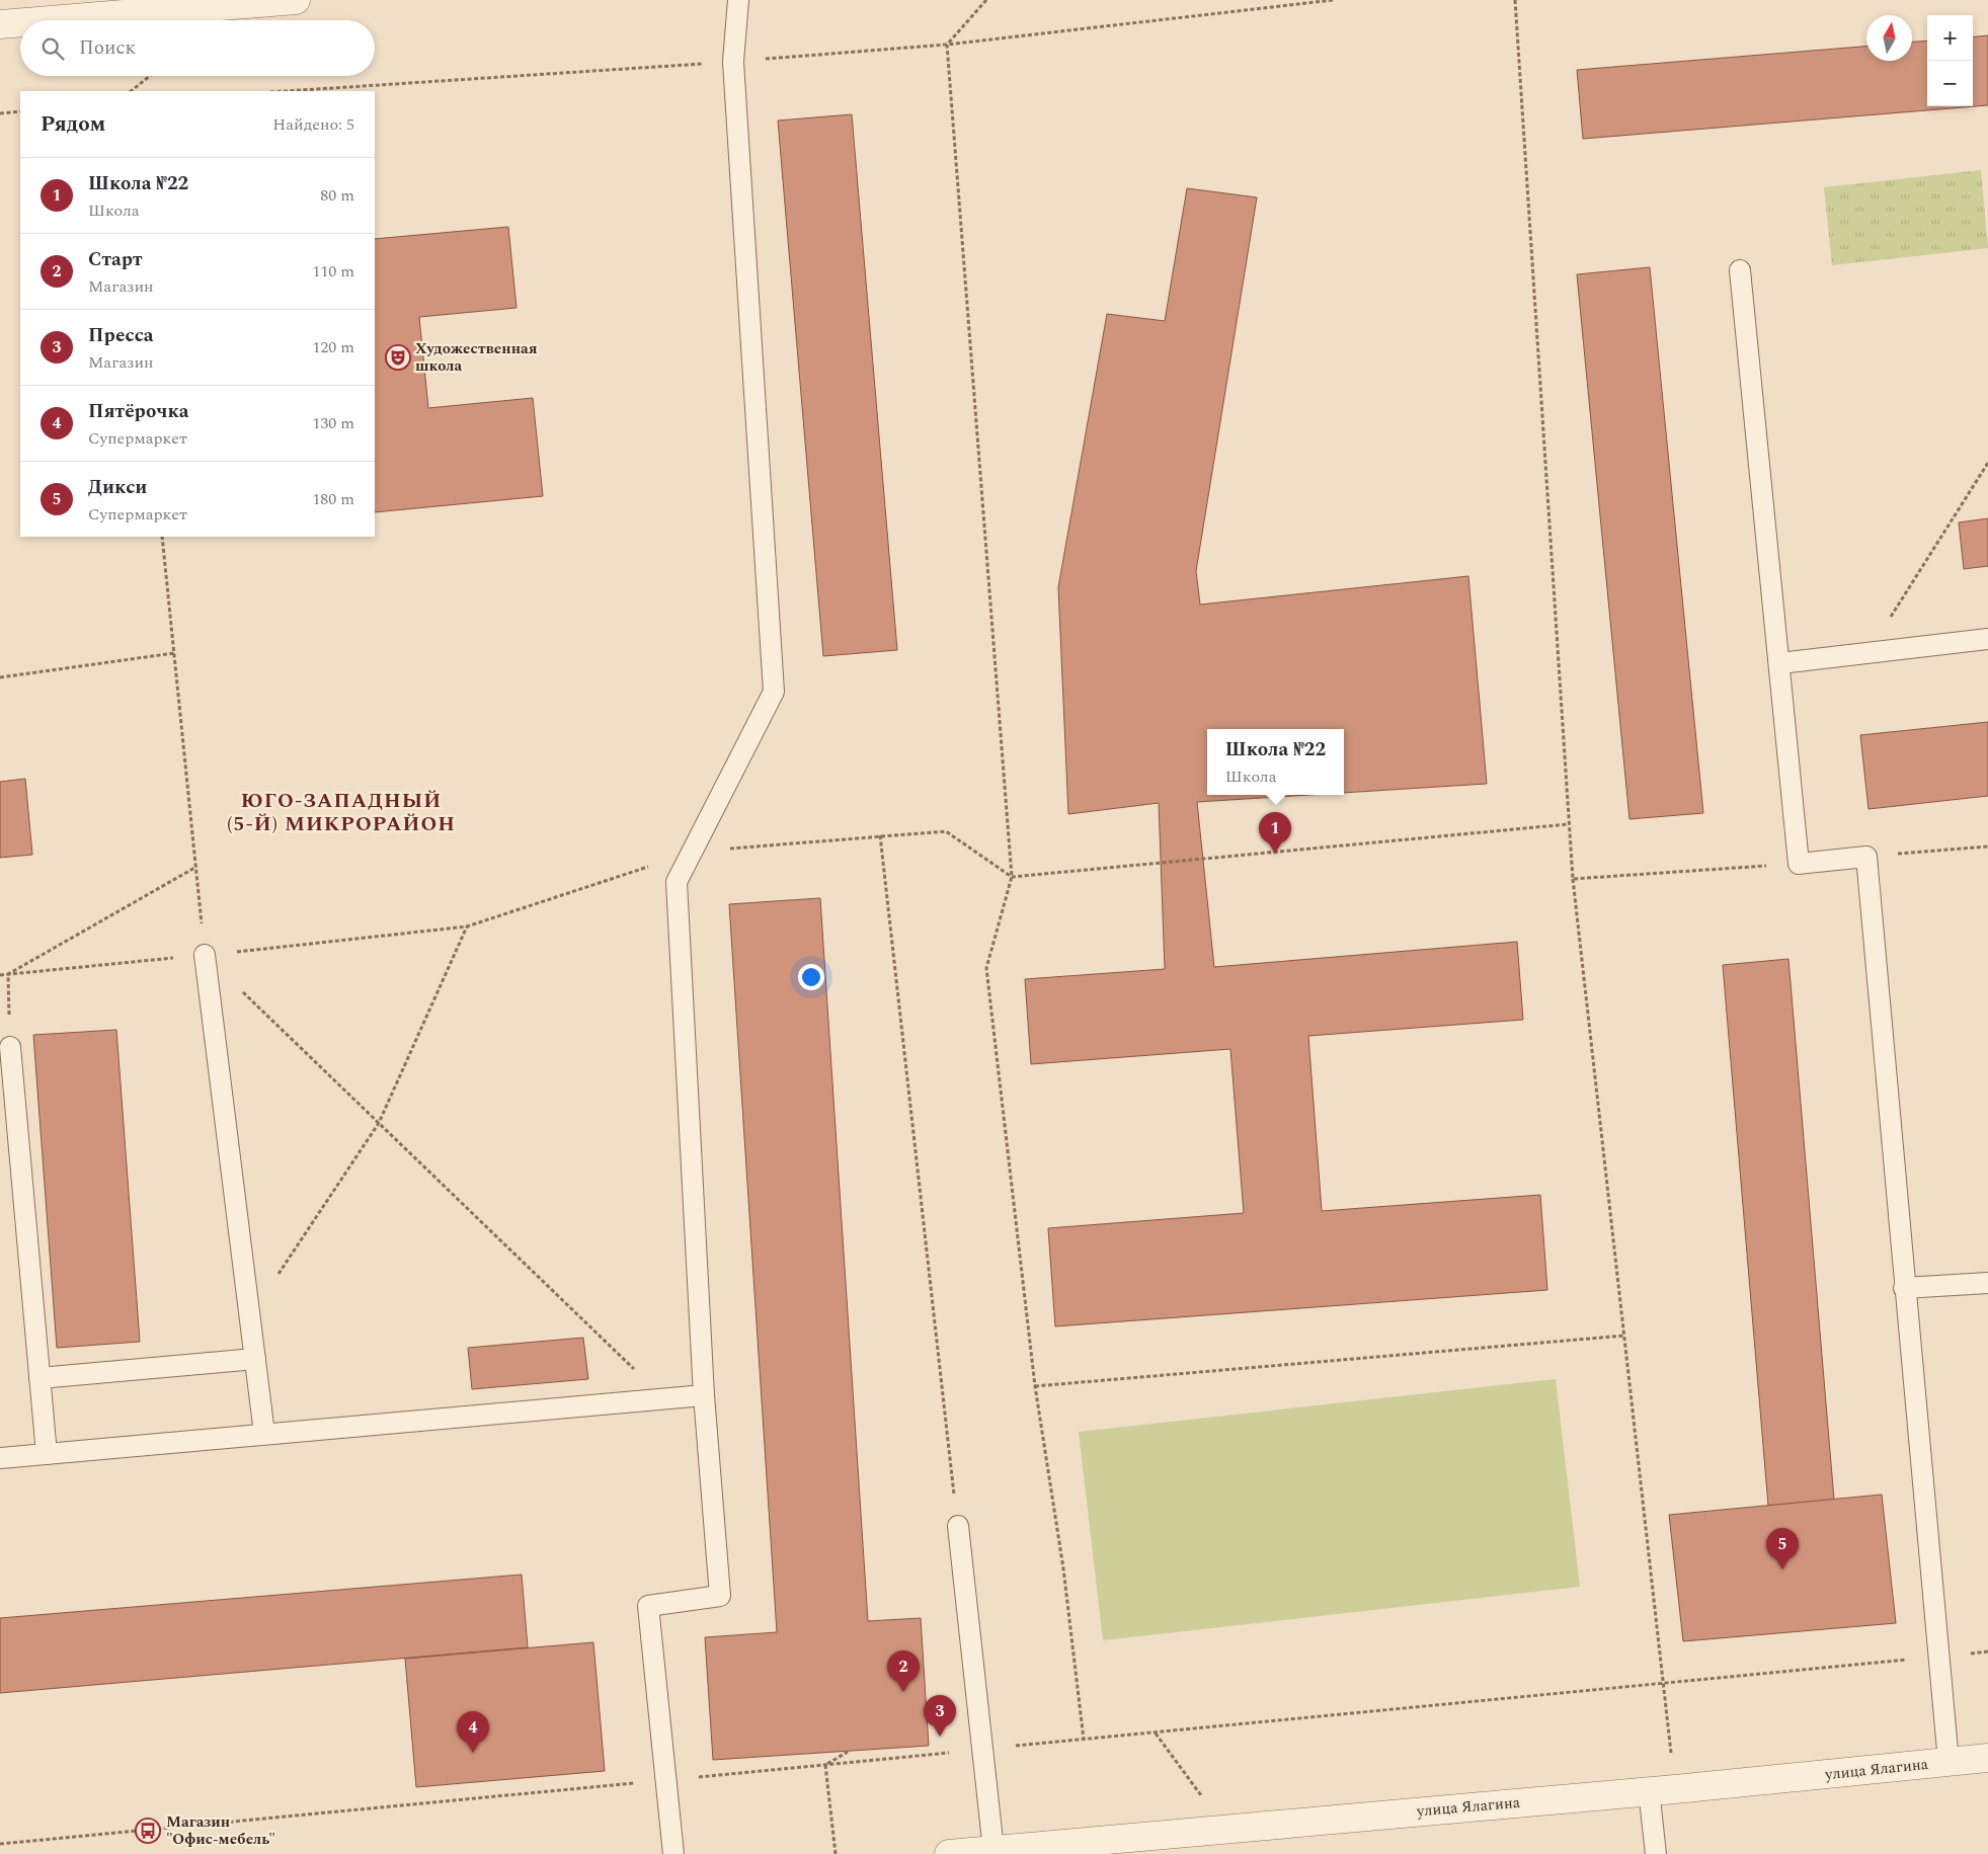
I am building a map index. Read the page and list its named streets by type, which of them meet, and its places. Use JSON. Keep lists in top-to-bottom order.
{
  "streets": {
    "street": ["улица Ялагина"]
  },
  "districts": ["ЮГО-ЗАПАДНЫЙ (5-Й) МИКРОРАЙОН"],
  "places": {
    "theatre": ["Художественная школа"],
    "bus stop": ["Магазин \"Офис-мебель\""]
  },
  "north": "top",
  "page": {
    "map_buttons": ["+", "−"],
    "search": "Поиск",
    "heading": ["Рядом", "Найдено: 5"],
    "list": [
      {
        "mark": "1",
        "name": "Школа №22",
        "note": "Школа",
        "value": "80 m"
      },
      {
        "mark": "2",
        "name": "Старт",
        "note": "Магазин",
        "value": "110 m"
      },
      {
        "mark": "3",
        "name": "Пресса",
        "note": "Магазин",
        "value": "120 m"
      },
      {
        "mark": "4",
        "name": "Пятёрочка",
        "note": "Супермаркет",
        "value": "130 m"
      },
      {
        "mark": "5",
        "name": "Дикси",
        "note": "Супермаркет",
        "value": "180 m"
      }
    ],
    "popup": ["Школа №22", "Школа"],
    "pins": [
      "1",
      "5",
      "2",
      "3",
      "4"
    ]
  }
}
